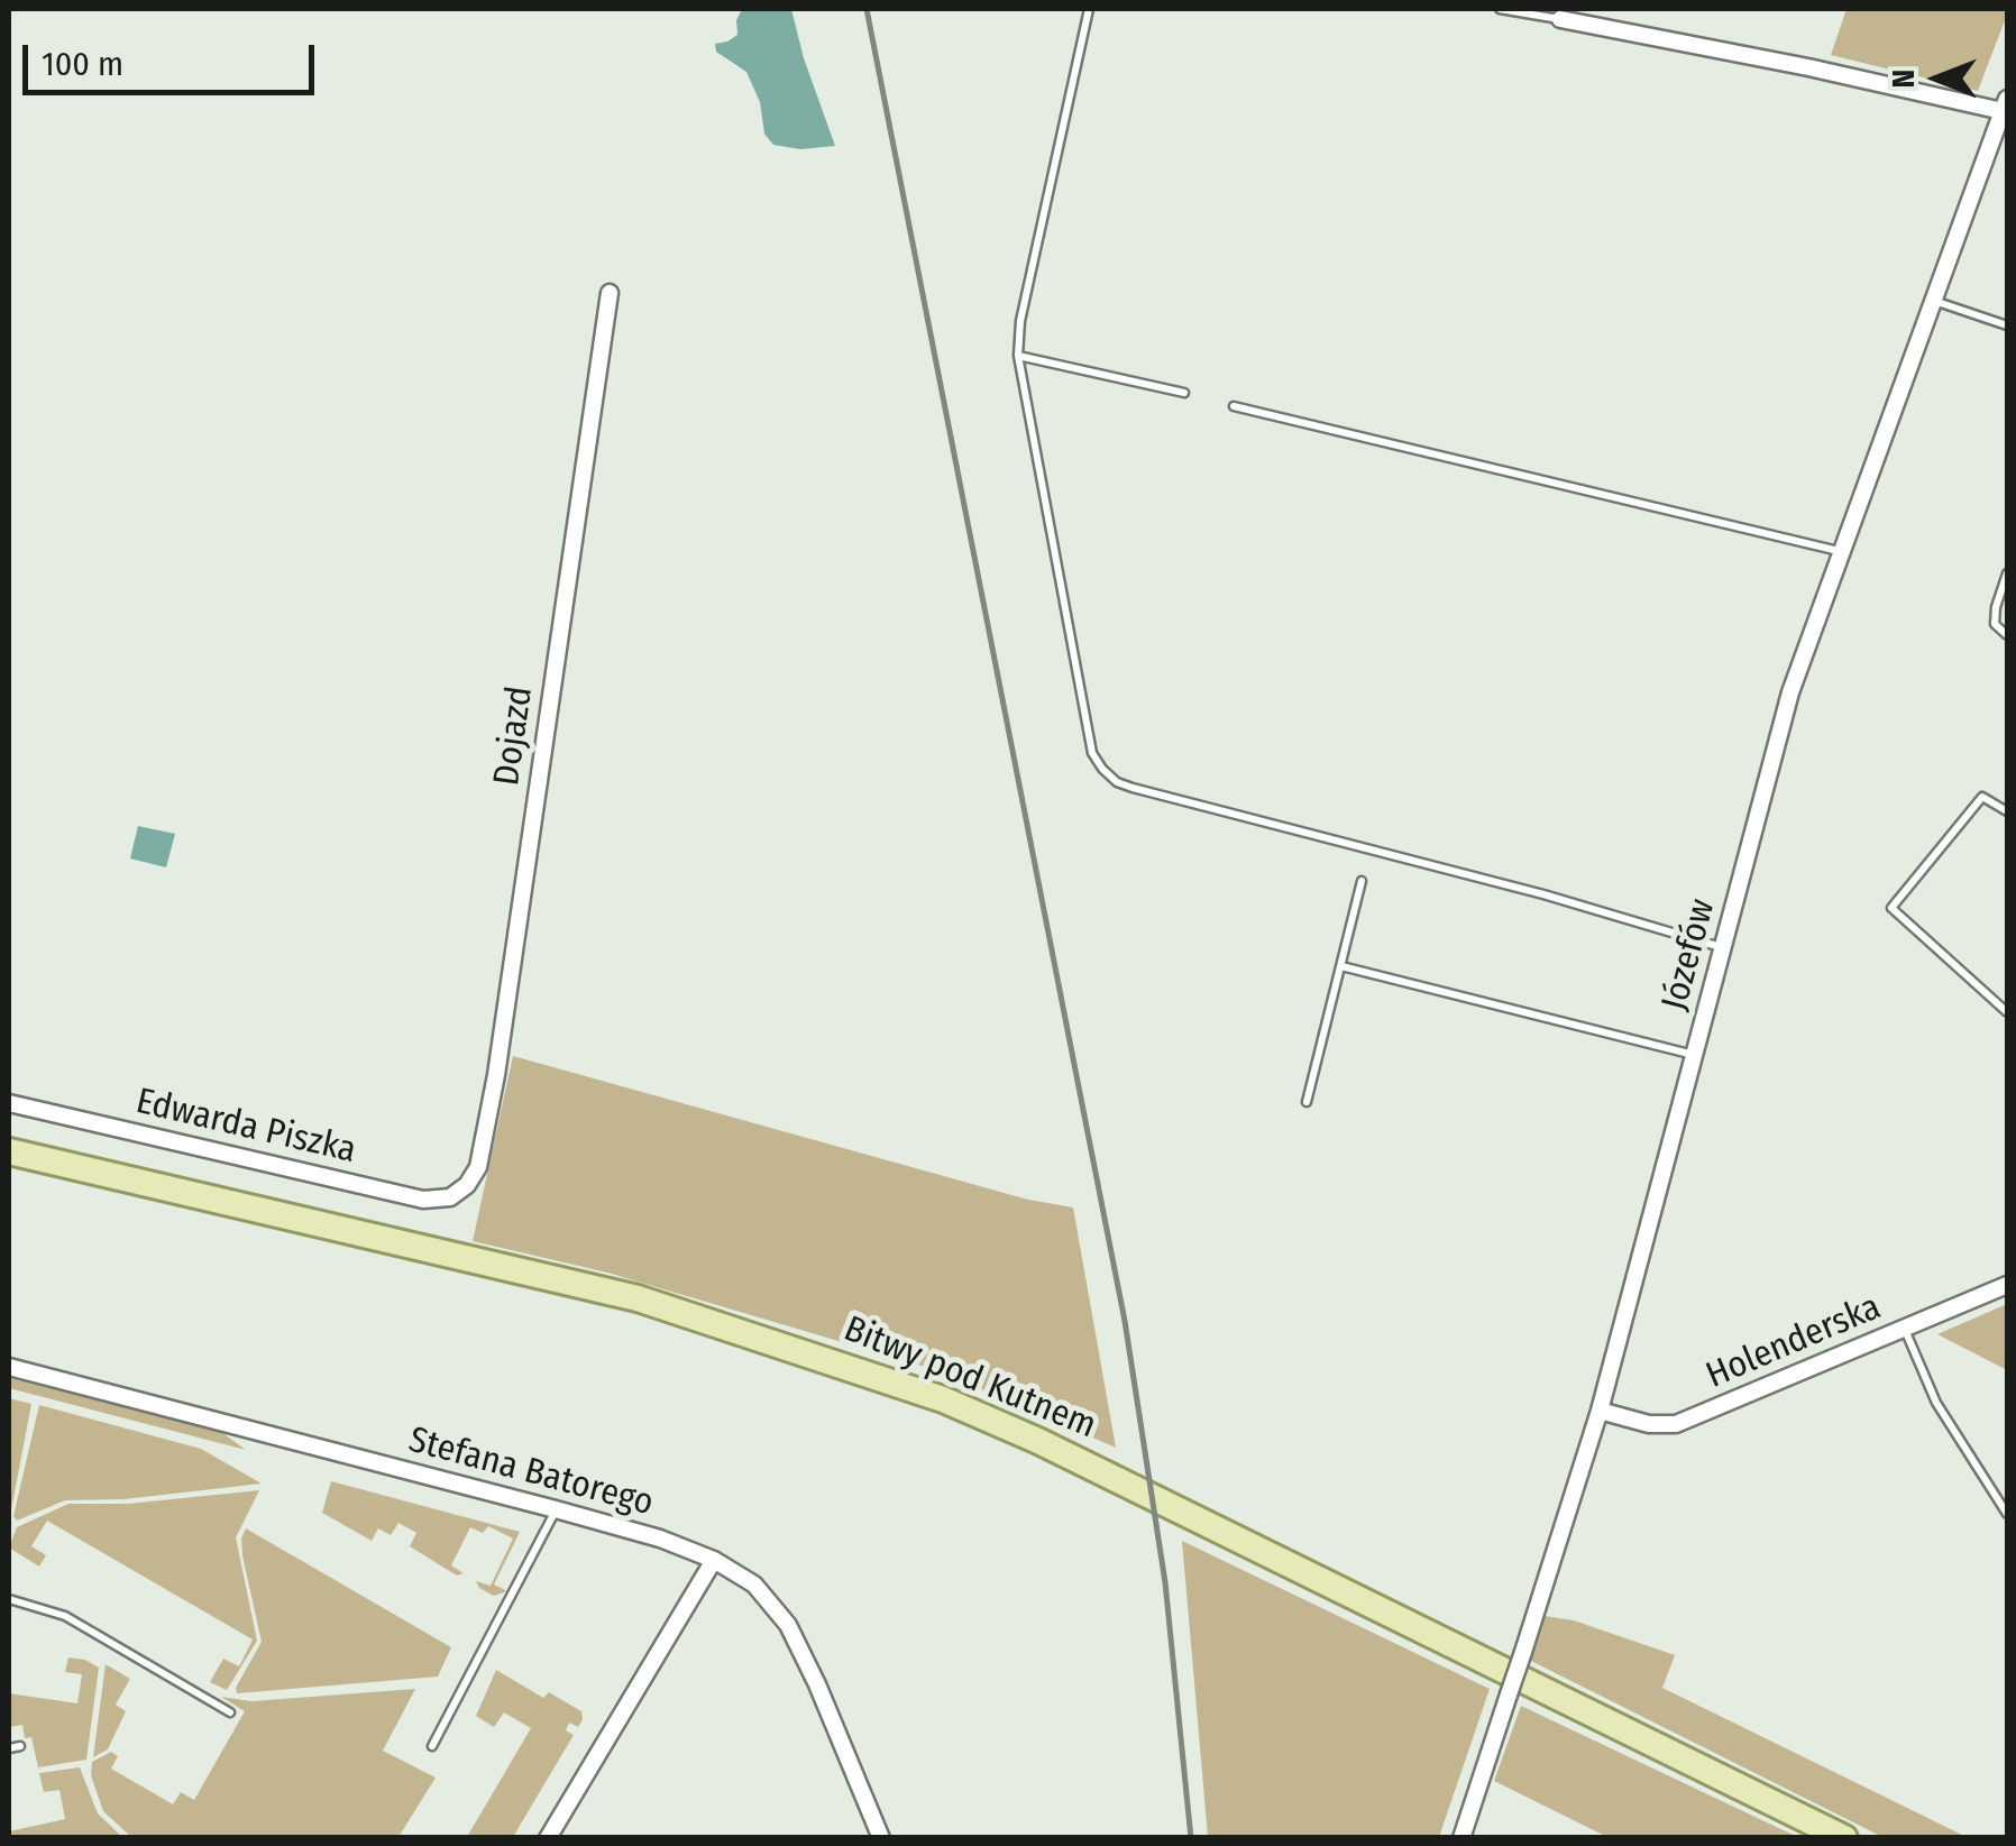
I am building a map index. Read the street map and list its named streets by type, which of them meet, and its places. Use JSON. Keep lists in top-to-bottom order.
{
  "streets": {
    "main road": ["Bitwy pod Kutnem"],
    "street": [
      "Dojazd",
      "Józefów",
      "Edwarda Piszka",
      "Holenderska",
      "Stefana Batorego"
    ]
  },
  "crossings": [
    ["Dojazd", "Edwarda Piszka"],
    ["Józefów", "Holenderska"]
  ],
  "scale_bar": "100 m",
  "north": "left"
}
